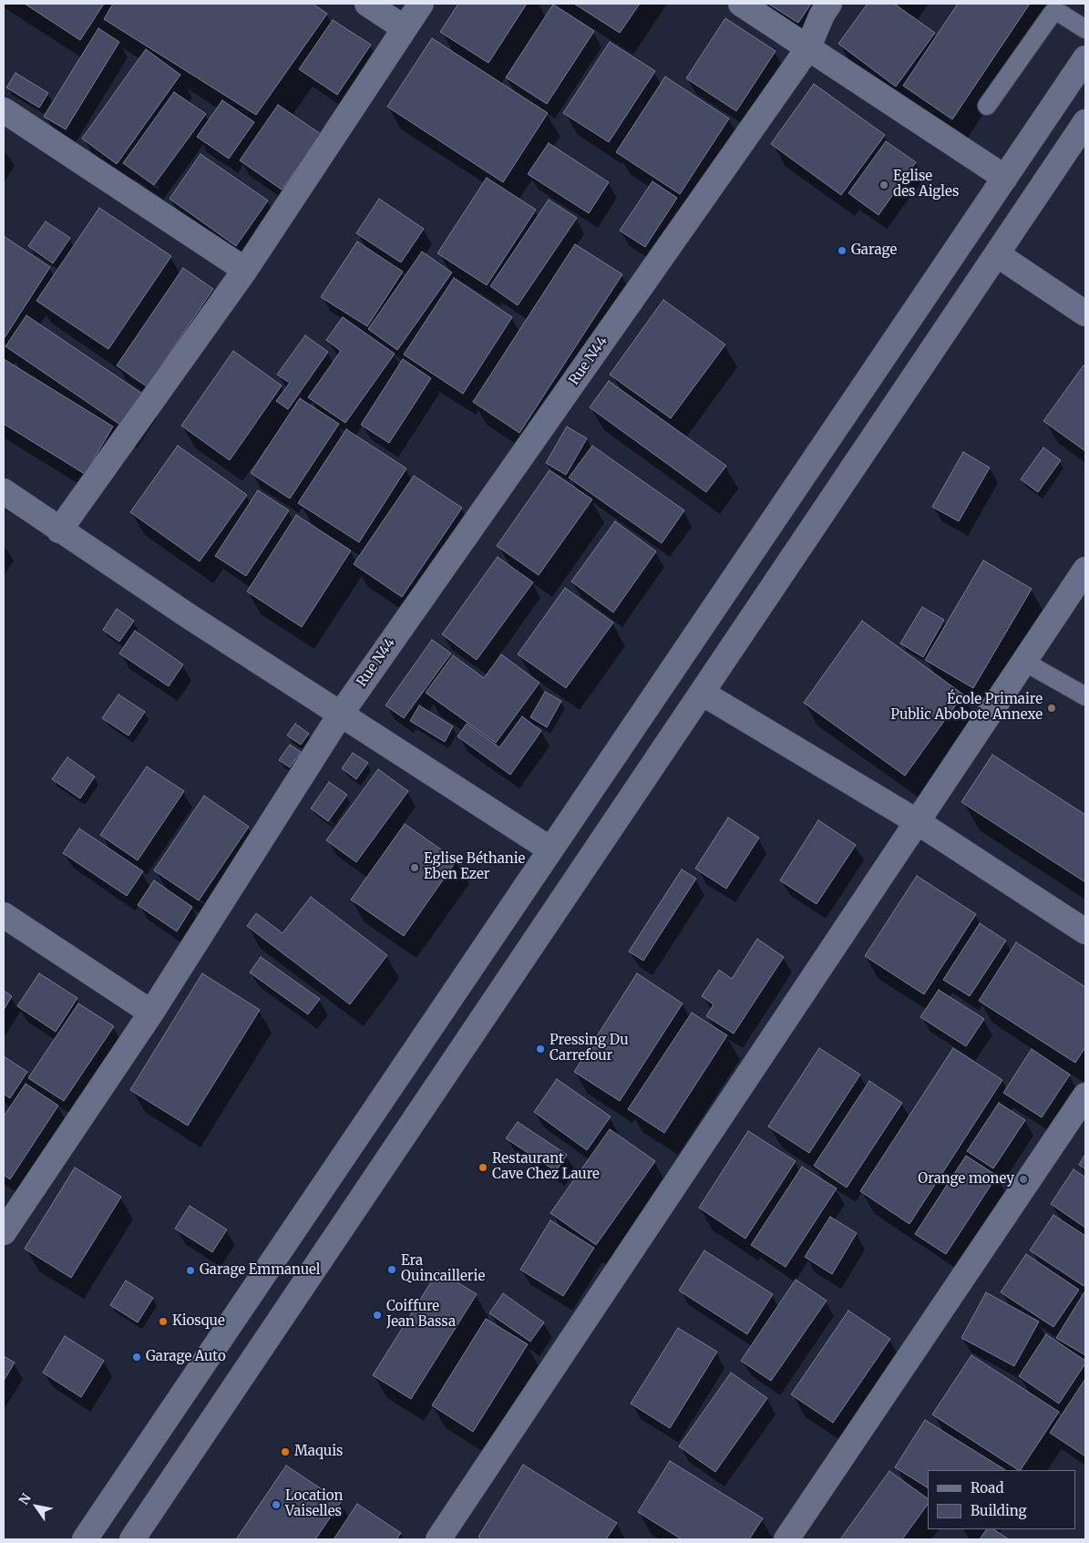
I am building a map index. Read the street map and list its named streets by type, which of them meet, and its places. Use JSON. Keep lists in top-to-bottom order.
{
  "streets": {
    "street": ["Rue N44"]
  },
  "places": [
    "Eglise des Aigles",
    "Garage",
    "École Primaire Public Abobote Annexe",
    "Eglise Béthanie Eben Ezer",
    "Pressing Du Carrefour",
    "Restaurant Cave Chez Laure",
    "Orange money",
    "Era Quincaillerie",
    "Garage Emmanuel",
    "Coiffure Jean Bassa",
    "Kiosque",
    "Garage Auto",
    "Maquis",
    "Location Vaiselles"
  ],
  "legend": ["Road", "Building"],
  "north": "top left"
}
